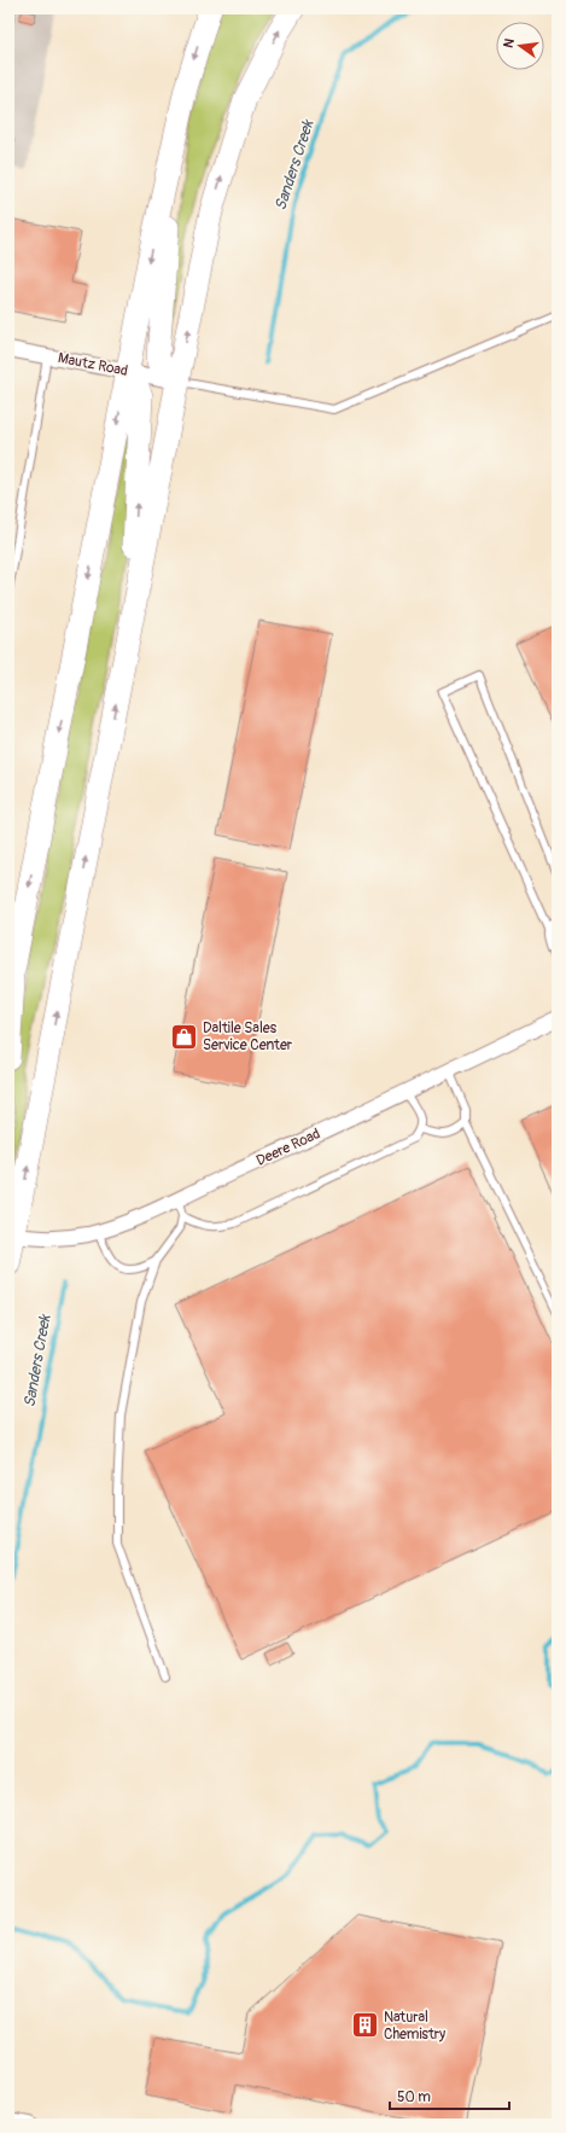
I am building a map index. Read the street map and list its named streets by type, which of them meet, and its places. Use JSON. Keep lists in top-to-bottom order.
{
  "streets": {
    "street": ["Mautz Road", "Deere Road"]
  },
  "water": ["Sanders Creek"],
  "places": {
    "shop": ["Daltile Sales Service Center"],
    "building": ["Natural Chemistry"]
  },
  "scale_bar": "50 m",
  "north": "left"
}
